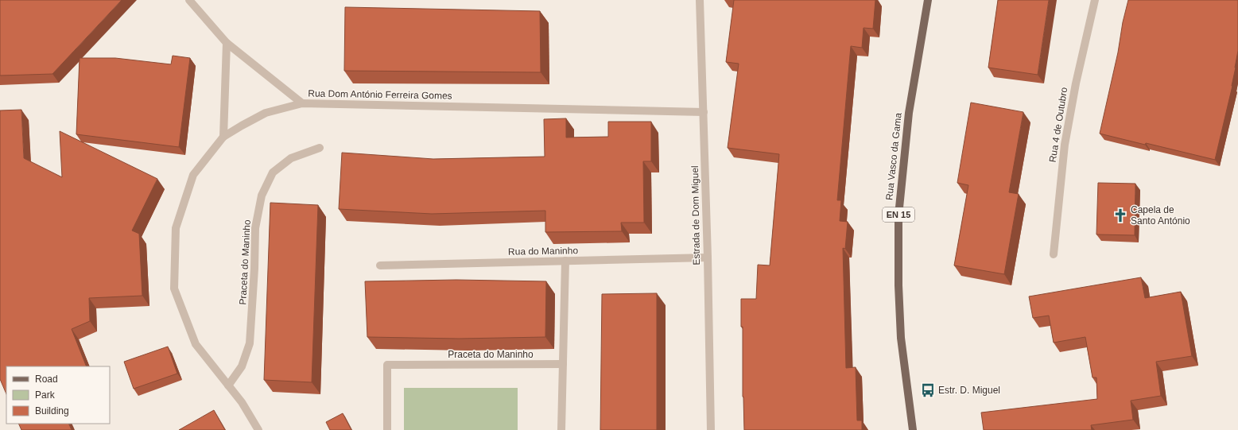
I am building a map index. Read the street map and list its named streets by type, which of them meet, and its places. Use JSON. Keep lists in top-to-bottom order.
{
  "streets": {
    "main road": ["Rua Vasco da Gama", "EN 15"],
    "street": [
      "Rua Dom António Ferreira Gomes",
      "Rua 4 de Outubro",
      "Estrada de Dom Miguel",
      "Rua do Maninho",
      "Praceta do Maninho"
    ]
  },
  "crossings": [
    ["Rua Dom António Ferreira Gomes", "Estrada de Dom Miguel"],
    ["Rua Dom António Ferreira Gomes", "Praceta do Maninho"],
    ["Estrada de Dom Miguel", "Rua do Maninho"]
  ],
  "places": {
    "church": ["Capela de Santo António"],
    "bus stop": ["Estr. D. Miguel"]
  },
  "legend": ["Road", "Park", "Building"]
}
